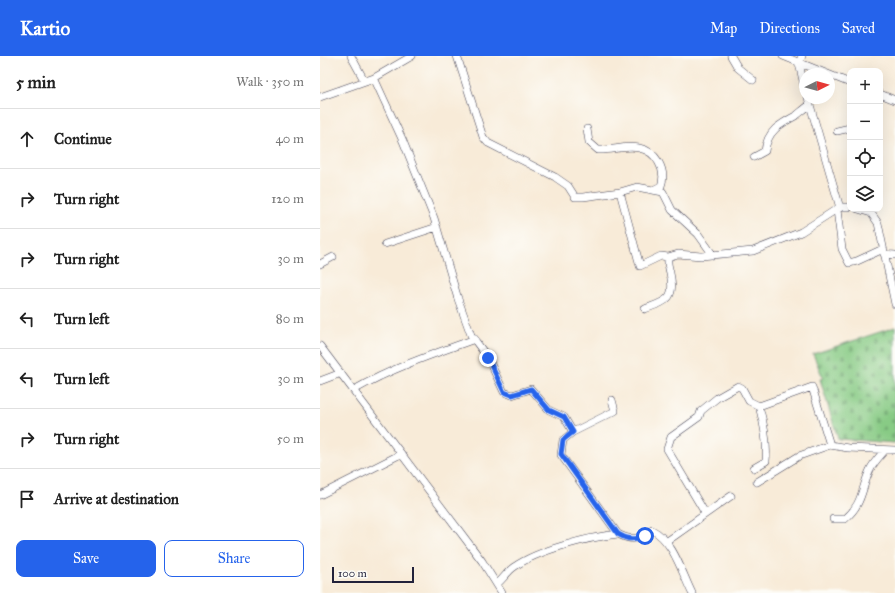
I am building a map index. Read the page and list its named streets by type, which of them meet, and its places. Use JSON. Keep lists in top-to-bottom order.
{
  "scale_bar": "100 m",
  "north": "right",
  "page": {
    "header": "Kartio",
    "nav": ["Map", "Directions", "Saved"],
    "heading": ["5 min", "Walk · 350 m"],
    "map_buttons": ["+", "−"],
    "list": [
      ["Continue", "40 m"],
      ["Turn right", "120 m"],
      ["Turn right", "30 m"],
      ["Turn left", "80 m"],
      ["Turn left", "30 m"],
      ["Turn right", "50 m"],
      "Arrive at destination"
    ],
    "buttons": ["Save", "Share"],
    "scale": "100 m"
  }
}
